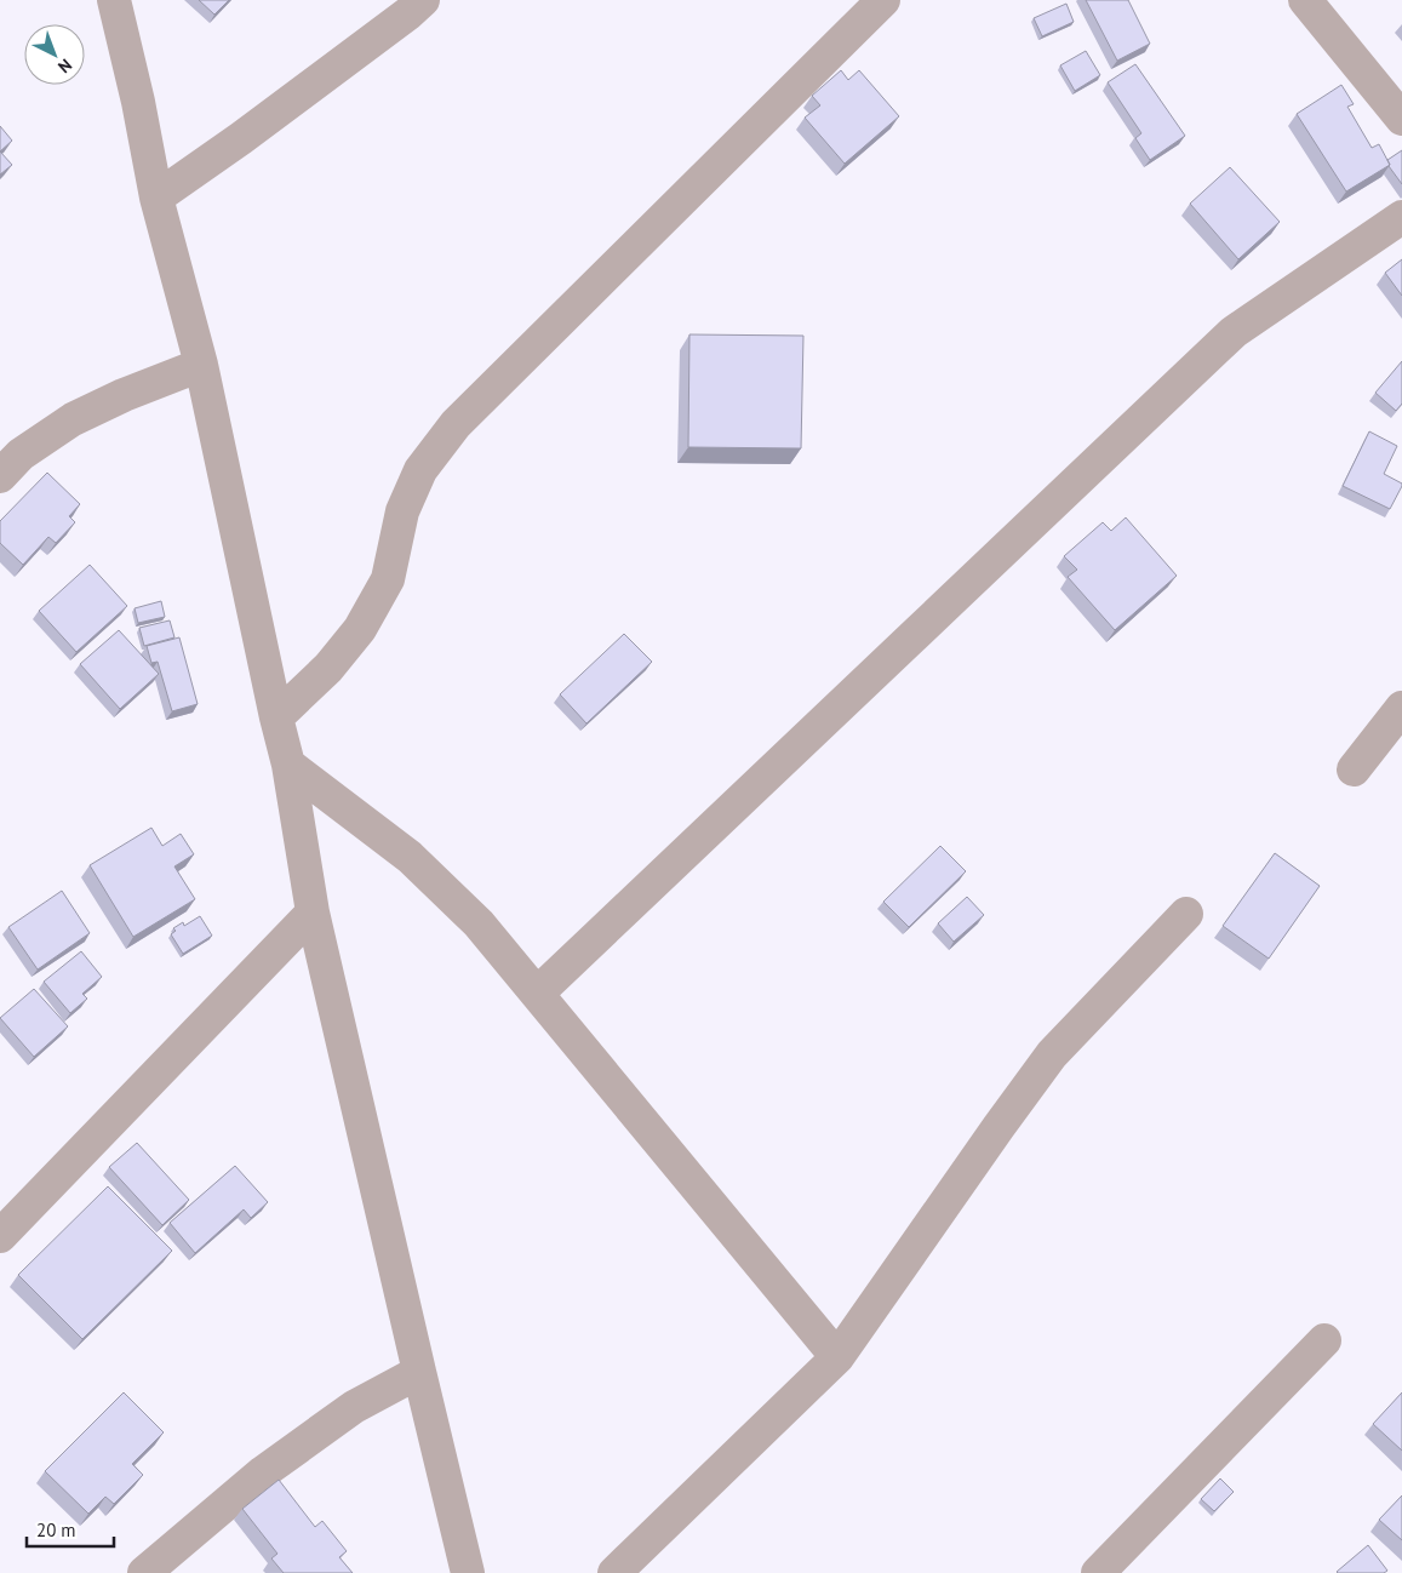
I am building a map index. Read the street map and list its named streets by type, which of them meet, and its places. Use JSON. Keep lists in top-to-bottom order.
{
  "scale_bar": "20 m",
  "north": "bottom right"
}
